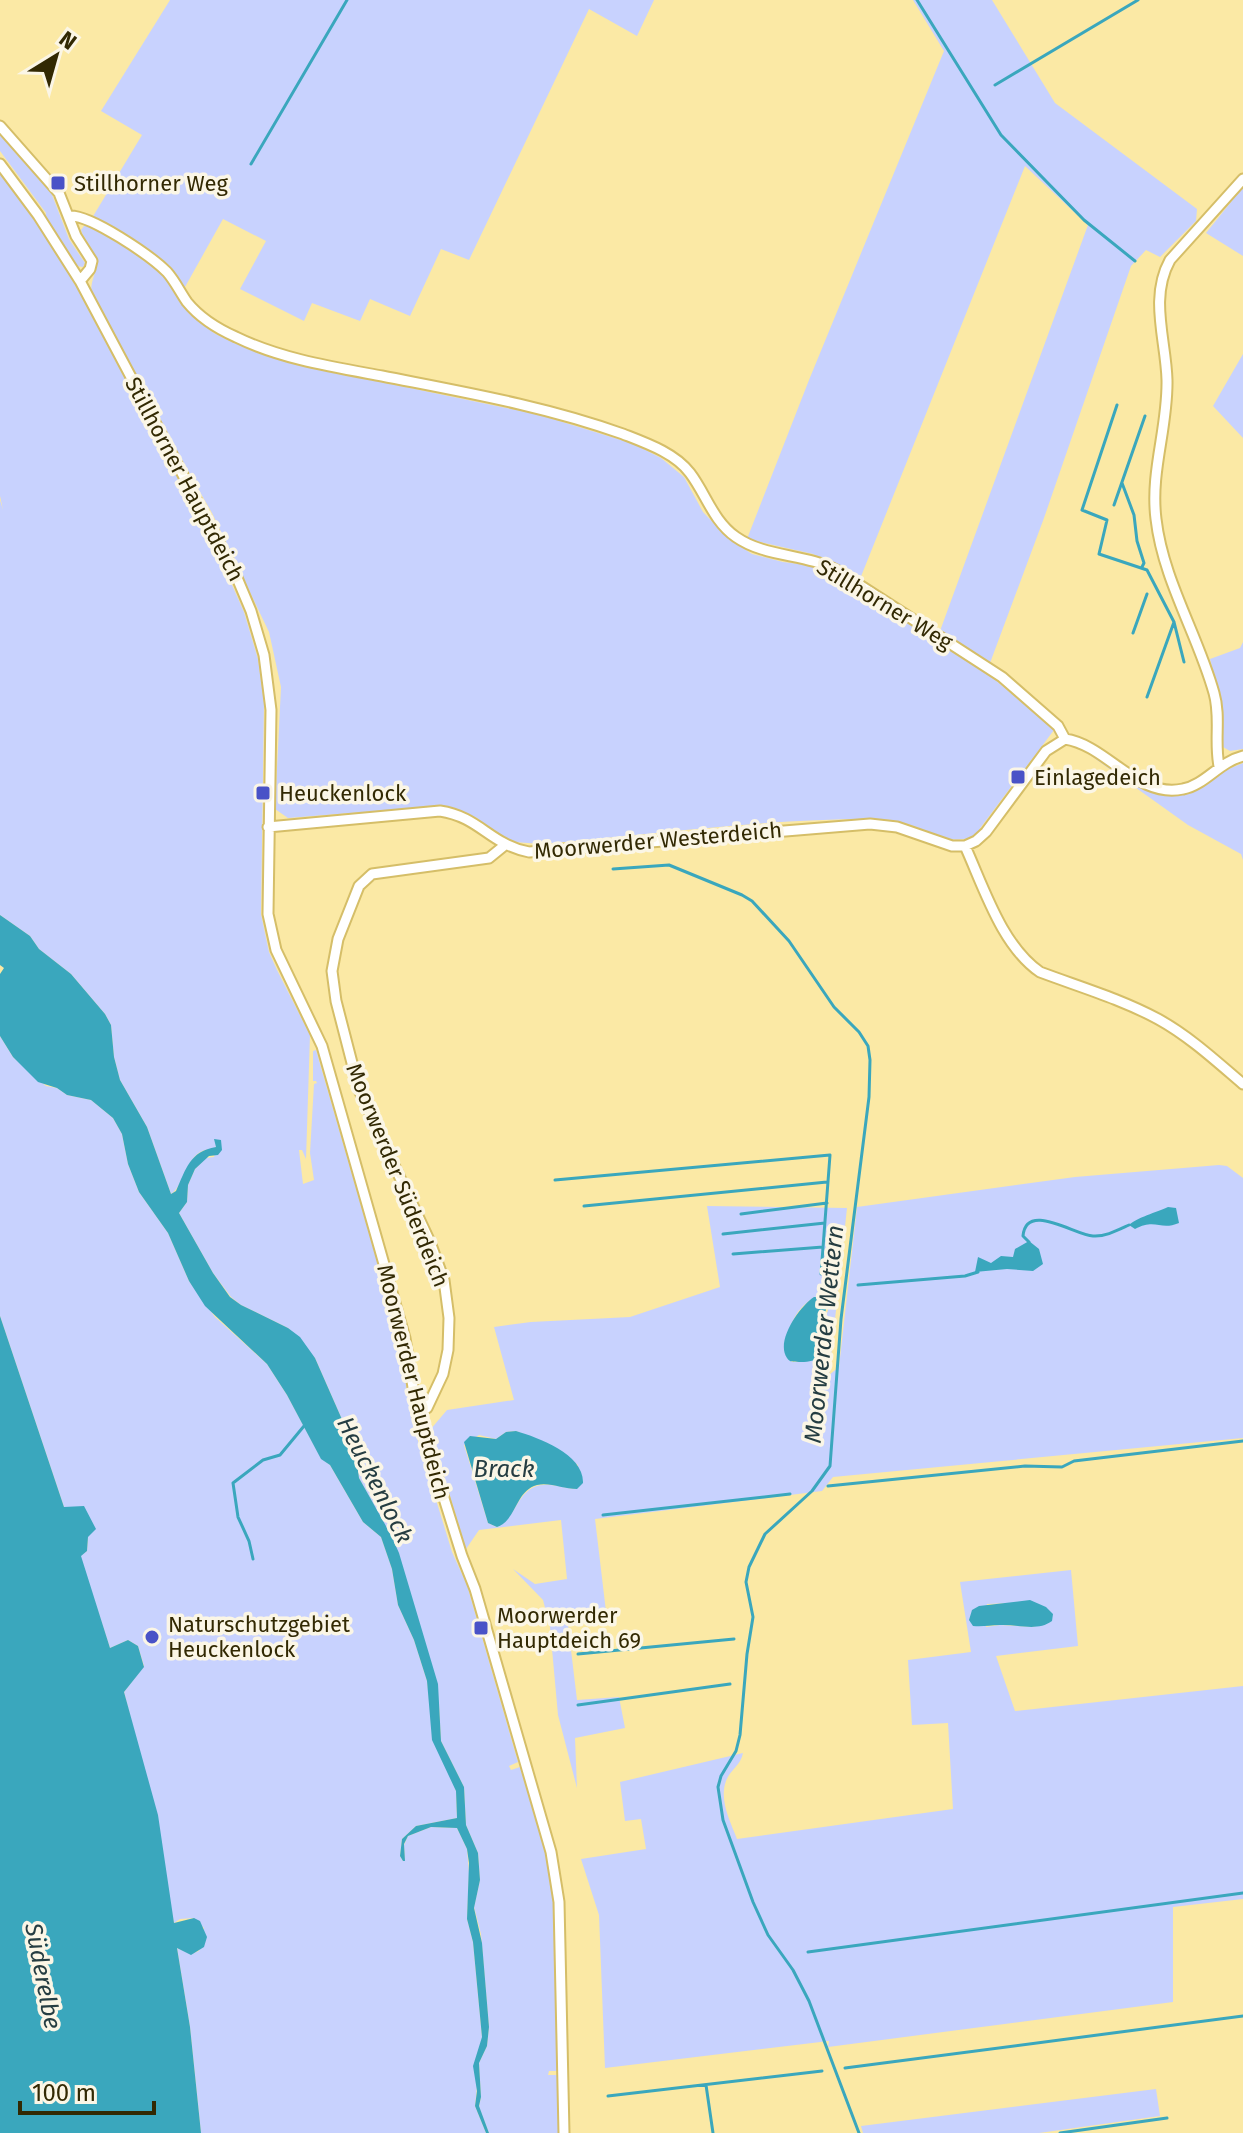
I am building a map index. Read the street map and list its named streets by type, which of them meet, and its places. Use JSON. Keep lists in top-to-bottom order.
{
  "streets": {
    "street": [
      "Stillhorner Hauptdeich",
      "Stillhorner Weg",
      "Moorwerder Westerdeich",
      "Moorwerder Süderdeich",
      "Moorwerder Hauptdeich"
    ]
  },
  "crossings": [
    ["Stillhorner Hauptdeich", "Moorwerder Hauptdeich"],
    ["Moorwerder Westerdeich", "Moorwerder Süderdeich"],
    ["Moorwerder Süderdeich", "Moorwerder Hauptdeich"]
  ],
  "water": [
    "Moorwerder Wettern",
    "Brack",
    "Heuckenlock",
    "Süderelbe"
  ],
  "places": {
    "transit": [
      "Stillhorner Weg",
      "Einlagedeich",
      "Heuckenlock",
      "Moorwerder Hauptdeich 69"
    ],
    "other": ["Naturschutzgebiet Heuckenlock"]
  },
  "scale_bar": "100 m",
  "north": "top right"
}
